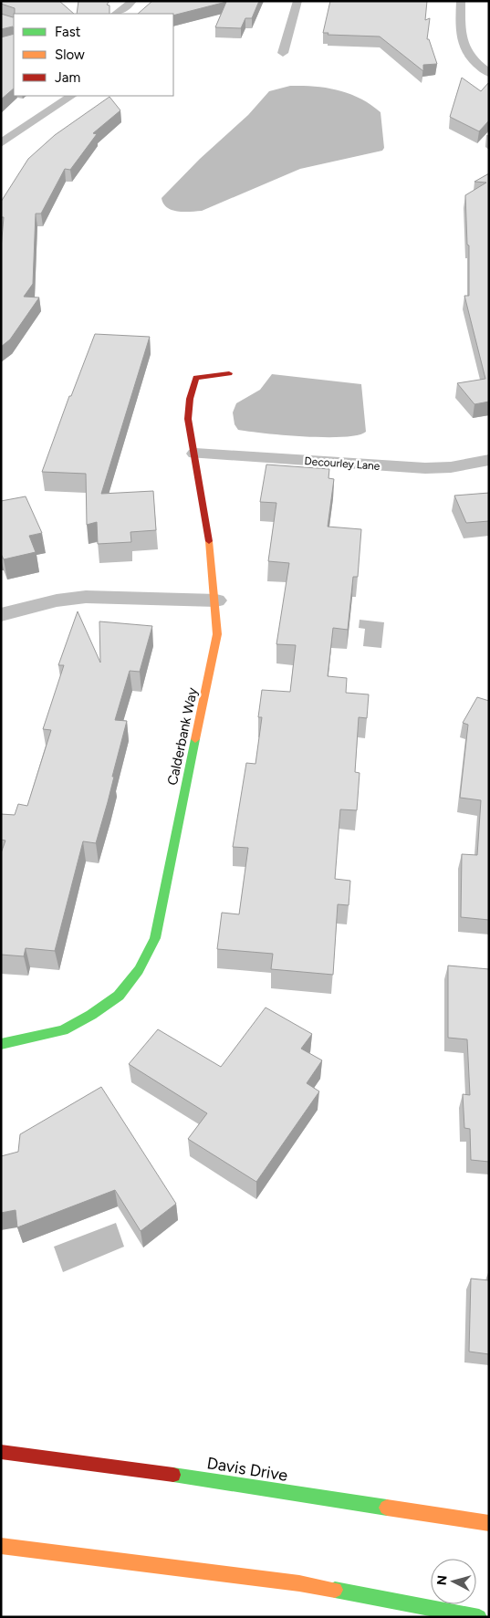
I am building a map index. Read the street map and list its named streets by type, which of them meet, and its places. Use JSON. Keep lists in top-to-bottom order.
{
  "streets": {
    "street": ["Decourley Lane", "Calderbank Way", "Davis Drive"]
  },
  "crossings": [
    ["Decourley Lane", "Calderbank Way"]
  ],
  "legend": ["Fast", "Slow", "Jam"],
  "north": "left"
}
